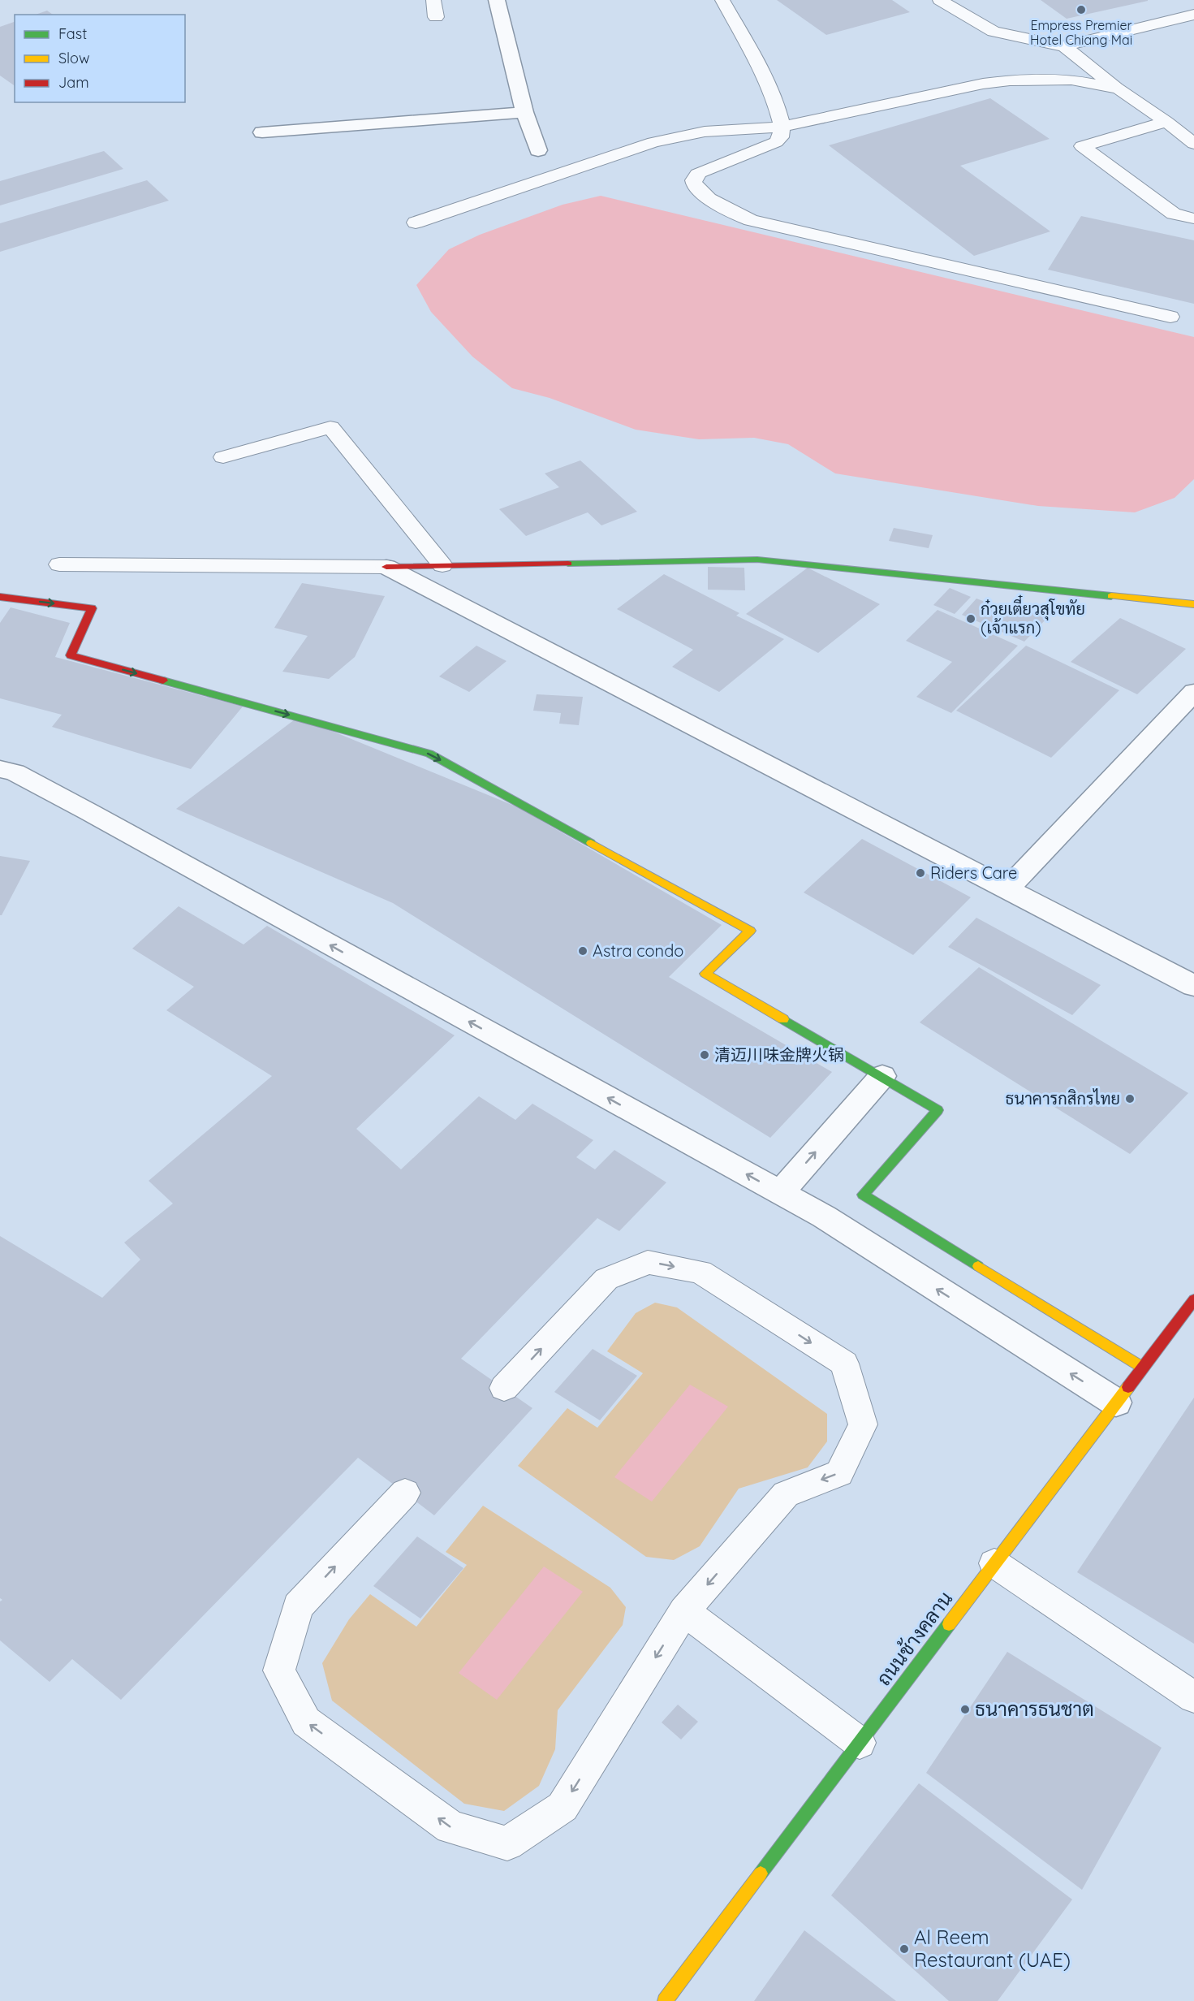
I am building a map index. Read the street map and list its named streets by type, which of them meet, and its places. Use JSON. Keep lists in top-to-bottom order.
{
  "streets": {
    "street": ["ถนนช้างคลาน"]
  },
  "places": [
    "Empress Premier Hotel Chiang Mai",
    "ก๋วยเตี๋ยวสุโขทัย (เจ้าแรก)",
    "Riders Care",
    "Astra condo",
    "清迈川味金牌火锅",
    "ธนาคารกสิกรไทย",
    "ธนาคารธนชาต",
    "Al Reem Restaurant (UAE)"
  ],
  "legend": ["Fast", "Slow", "Jam"]
}
